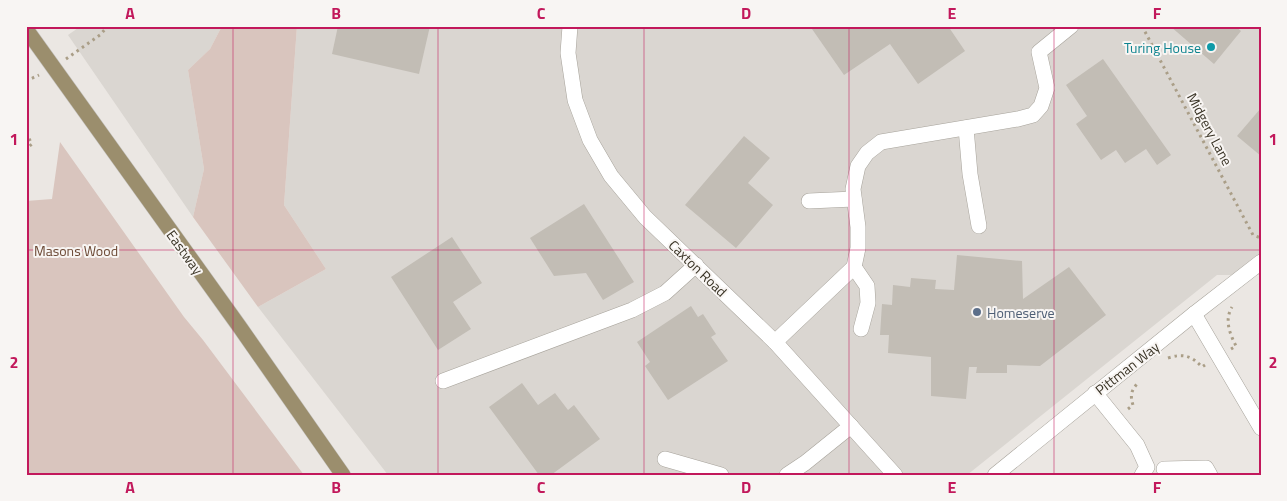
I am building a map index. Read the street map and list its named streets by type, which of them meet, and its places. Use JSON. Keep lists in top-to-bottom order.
{
  "streets": {
    "main road": ["Eastway"],
    "street": ["Caxton Road", "Pittman Way"],
    "path": ["Midgery Lane"]
  },
  "parks": ["Masons Wood"],
  "places": ["Turing House", "Homeserve"],
  "grid": {
    "columns": [
      "A",
      "B",
      "C",
      "D",
      "E",
      "F"
    ],
    "rows": ["1", "2"]
  }
}
